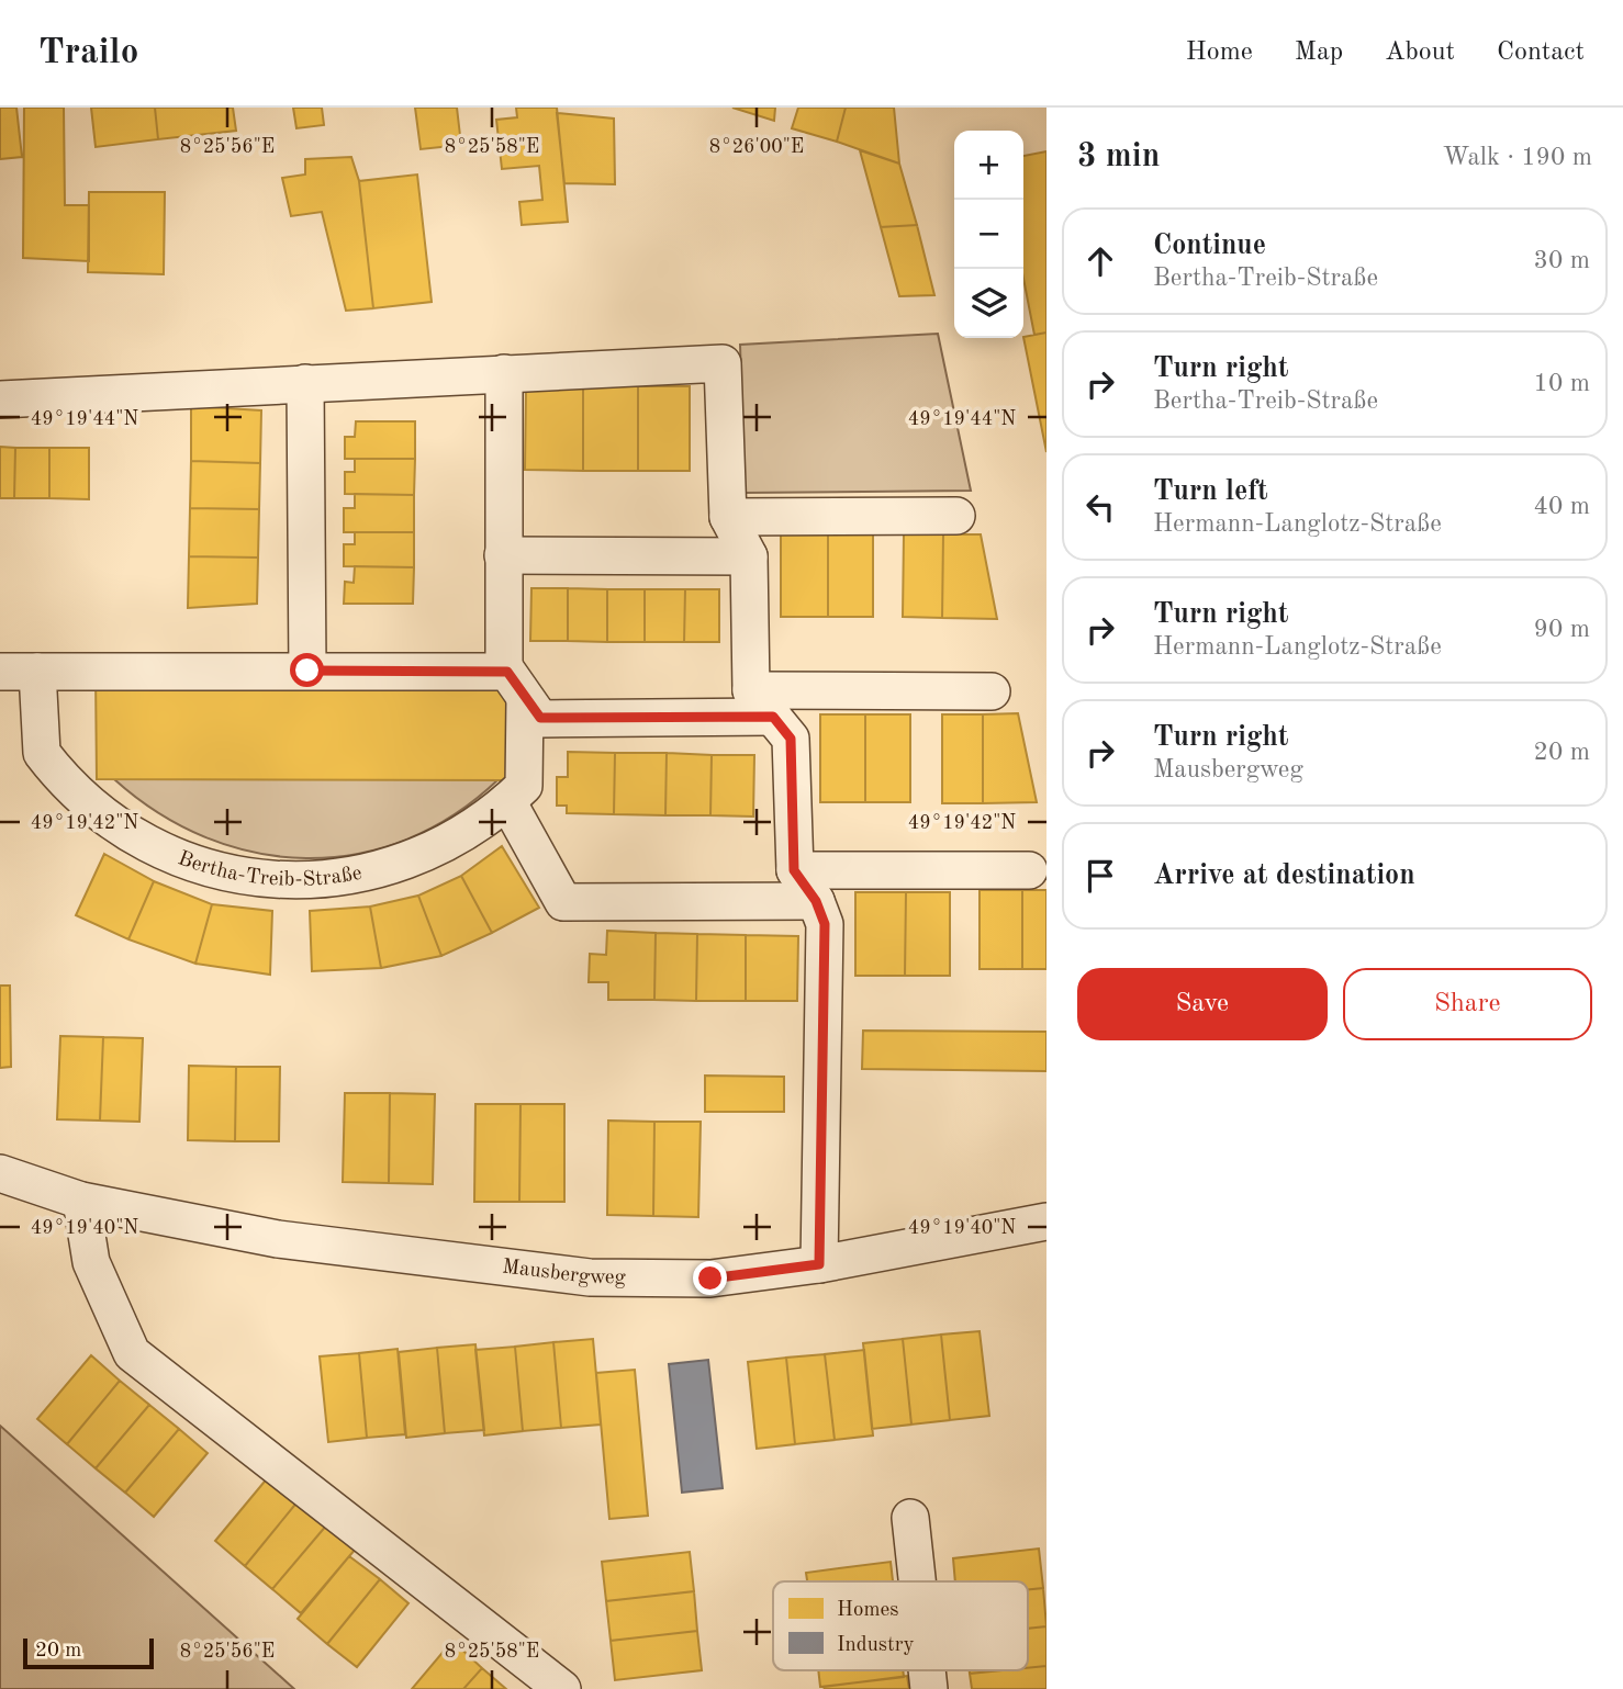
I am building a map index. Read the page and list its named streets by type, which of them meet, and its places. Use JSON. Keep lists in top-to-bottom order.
{
  "streets": {
    "street": ["Bertha-Treib-Straße", "Mausbergweg"]
  },
  "legend": ["Homes", "Industry"],
  "scale_bar": "20 m",
  "page": {
    "header": "Trailo",
    "nav": [
      "Home",
      "Map",
      "About",
      "Contact"
    ],
    "heading": ["3 min", "Walk · 190 m"],
    "map_buttons": ["+", "−"],
    "list": [
      ["Continue", "Bertha-Treib-Straße", "30 m"],
      ["Turn right", "Bertha-Treib-Straße", "10 m"],
      ["Turn left", "Hermann-Langlotz-Straße", "40 m"],
      ["Turn right", "Hermann-Langlotz-Straße", "90 m"],
      ["Turn right", "Mausbergweg", "20 m"],
      "Arrive at destination"
    ],
    "buttons": ["Save", "Share"],
    "scale": "20 m"
  },
  "coordinates": [
    "8°25'56\"E",
    "8°25'58\"E",
    "8°26'00\"E",
    "49°19'44\"N",
    "49°19'42\"N",
    "49°19'40\"N"
  ]
}
